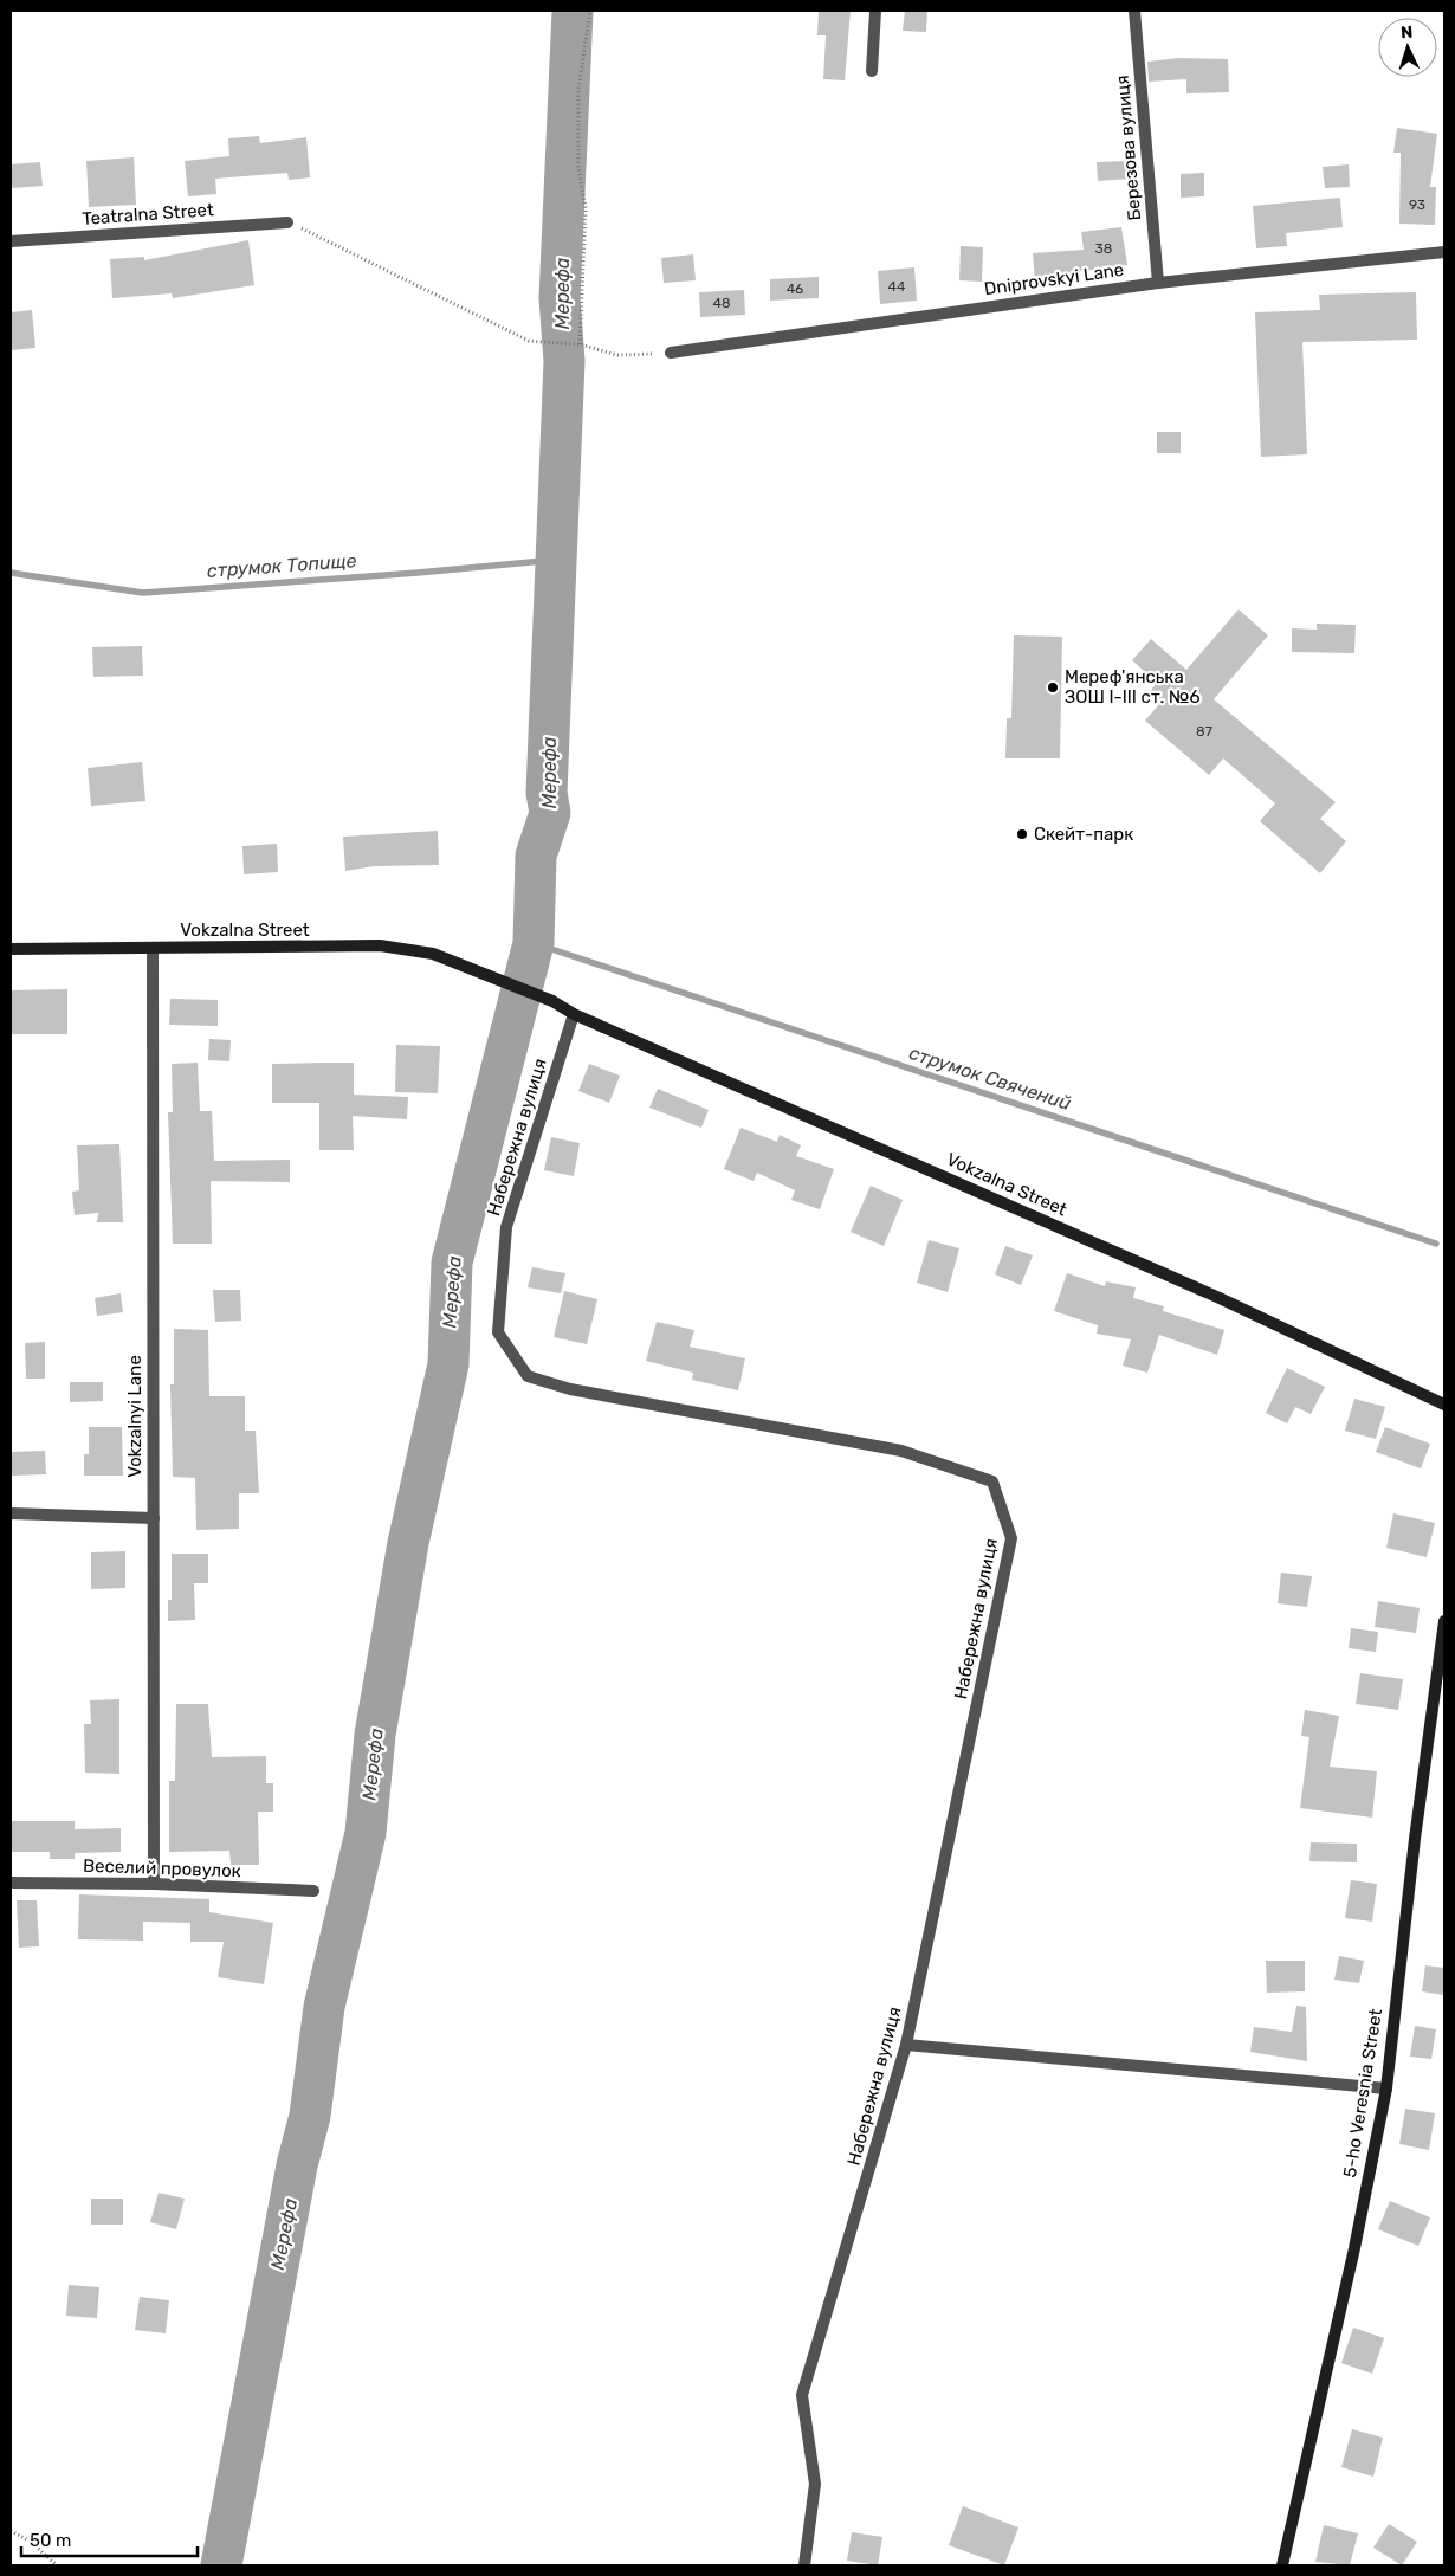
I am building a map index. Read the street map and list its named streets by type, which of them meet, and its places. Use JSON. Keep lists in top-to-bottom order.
{
  "streets": {
    "street": [
      "Березова вулиця",
      "Teatralna Street",
      "Dniprovskyi Lane",
      "Vokzalna Street",
      "Набережна вулиця",
      "Vokzalnyi Lane",
      "Веселий провулок",
      "5-ho Veresnia Street"
    ]
  },
  "crossings": [
    ["Березова вулиця", "Dniprovskyi Lane"],
    ["Vokzalna Street", "Набережна вулиця"],
    ["Vokzalna Street", "Vokzalnyi Lane"],
    ["Vokzalnyi Lane", "Веселий провулок"]
  ],
  "water": ["Мерефа", "струмок Топище", "струмок Свячений"],
  "places": ["Мереф'янська ЗОШ І-ІІІ ст. №6", "Скейт-парк"],
  "house_numbers": [
    "93",
    "38",
    "44",
    "46",
    "48",
    "87"
  ],
  "scale_bar": "50 m",
  "north": "top"
}
